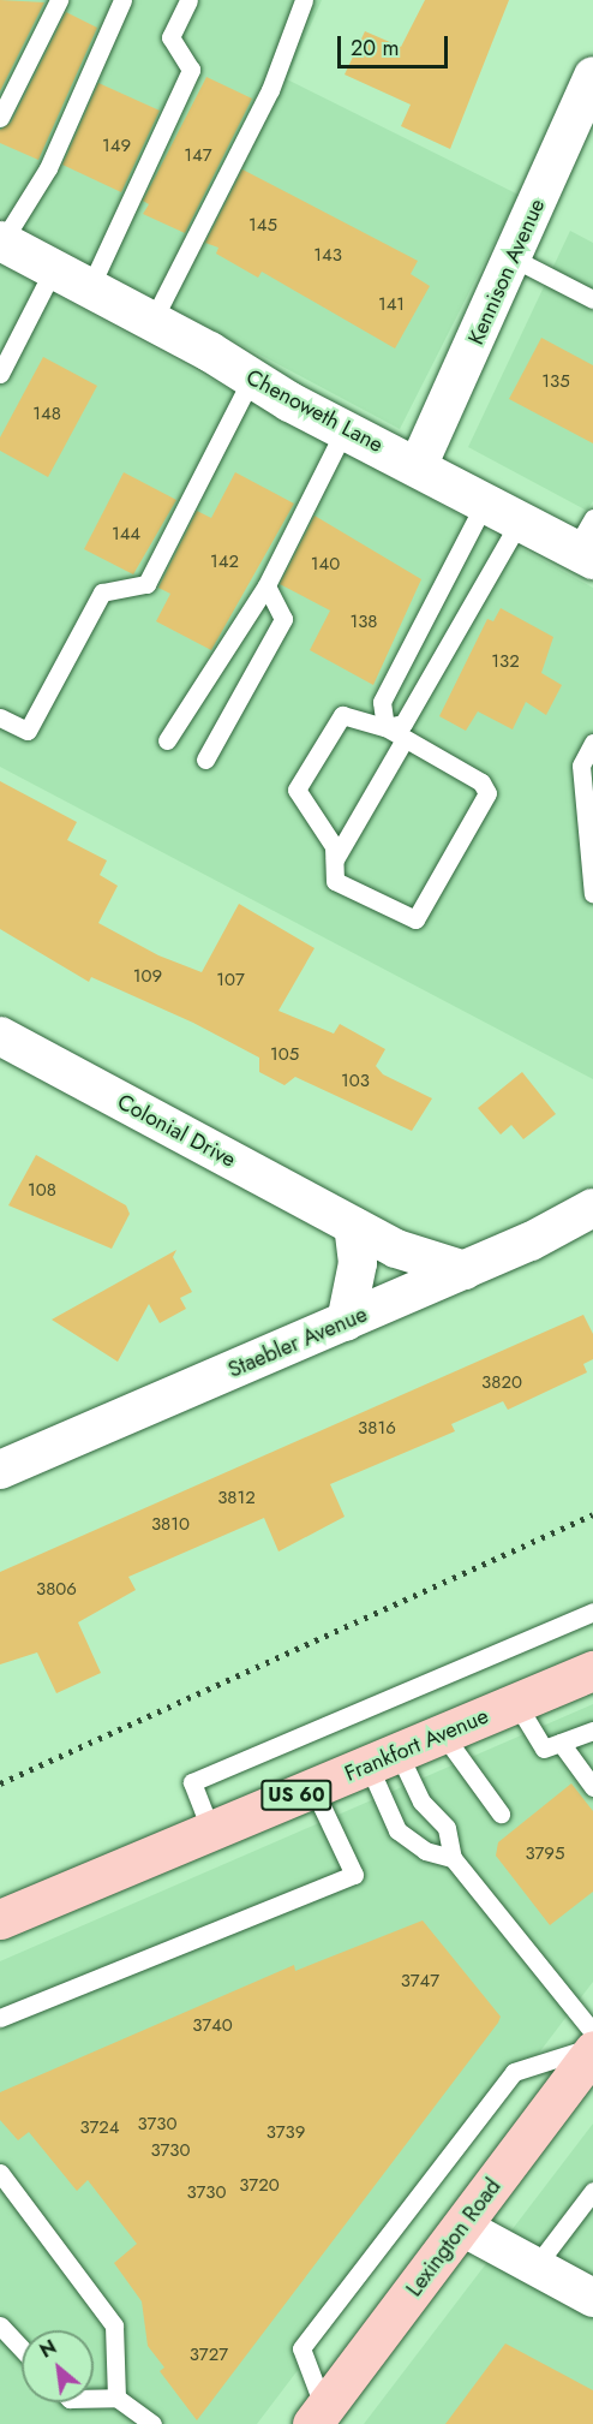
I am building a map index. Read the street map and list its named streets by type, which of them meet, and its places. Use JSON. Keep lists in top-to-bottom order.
{
  "streets": {
    "main road": [
      "Chenoweth Lane",
      "Frankfort Avenue",
      "US 60",
      "Lexington Road"
    ],
    "street": ["Kennison Avenue", "Colonial Drive", "Staebler Avenue"]
  },
  "crossings": [
    ["Kennison Avenue", "Chenoweth Lane"],
    ["Colonial Drive", "Staebler Avenue"]
  ],
  "house_numbers": [
    "149",
    "147",
    "145",
    "143",
    "141",
    "135",
    "148",
    "144",
    "142",
    "140",
    "138",
    "132",
    "109",
    "107",
    "105",
    "103",
    "108",
    "3820",
    "3816",
    "3812",
    "3810",
    "3806",
    "3795",
    "3747",
    "3740",
    "3730",
    "3724",
    "3739",
    "3730",
    "3720",
    "3730",
    "3727"
  ],
  "scale_bar": "20 m",
  "north": "top left"
}
